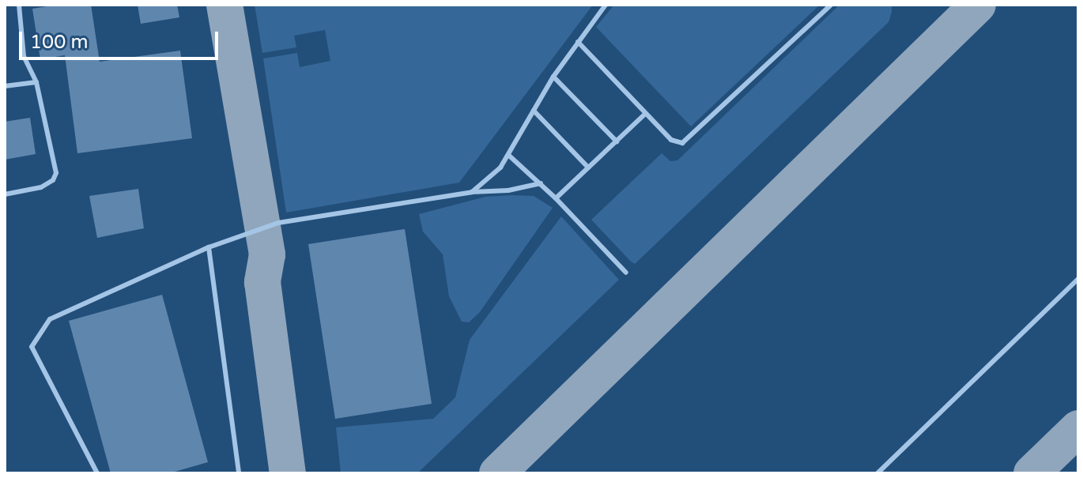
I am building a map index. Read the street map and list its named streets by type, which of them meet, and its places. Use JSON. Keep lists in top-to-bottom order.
{
  "scale_bar": "100 m"
}
